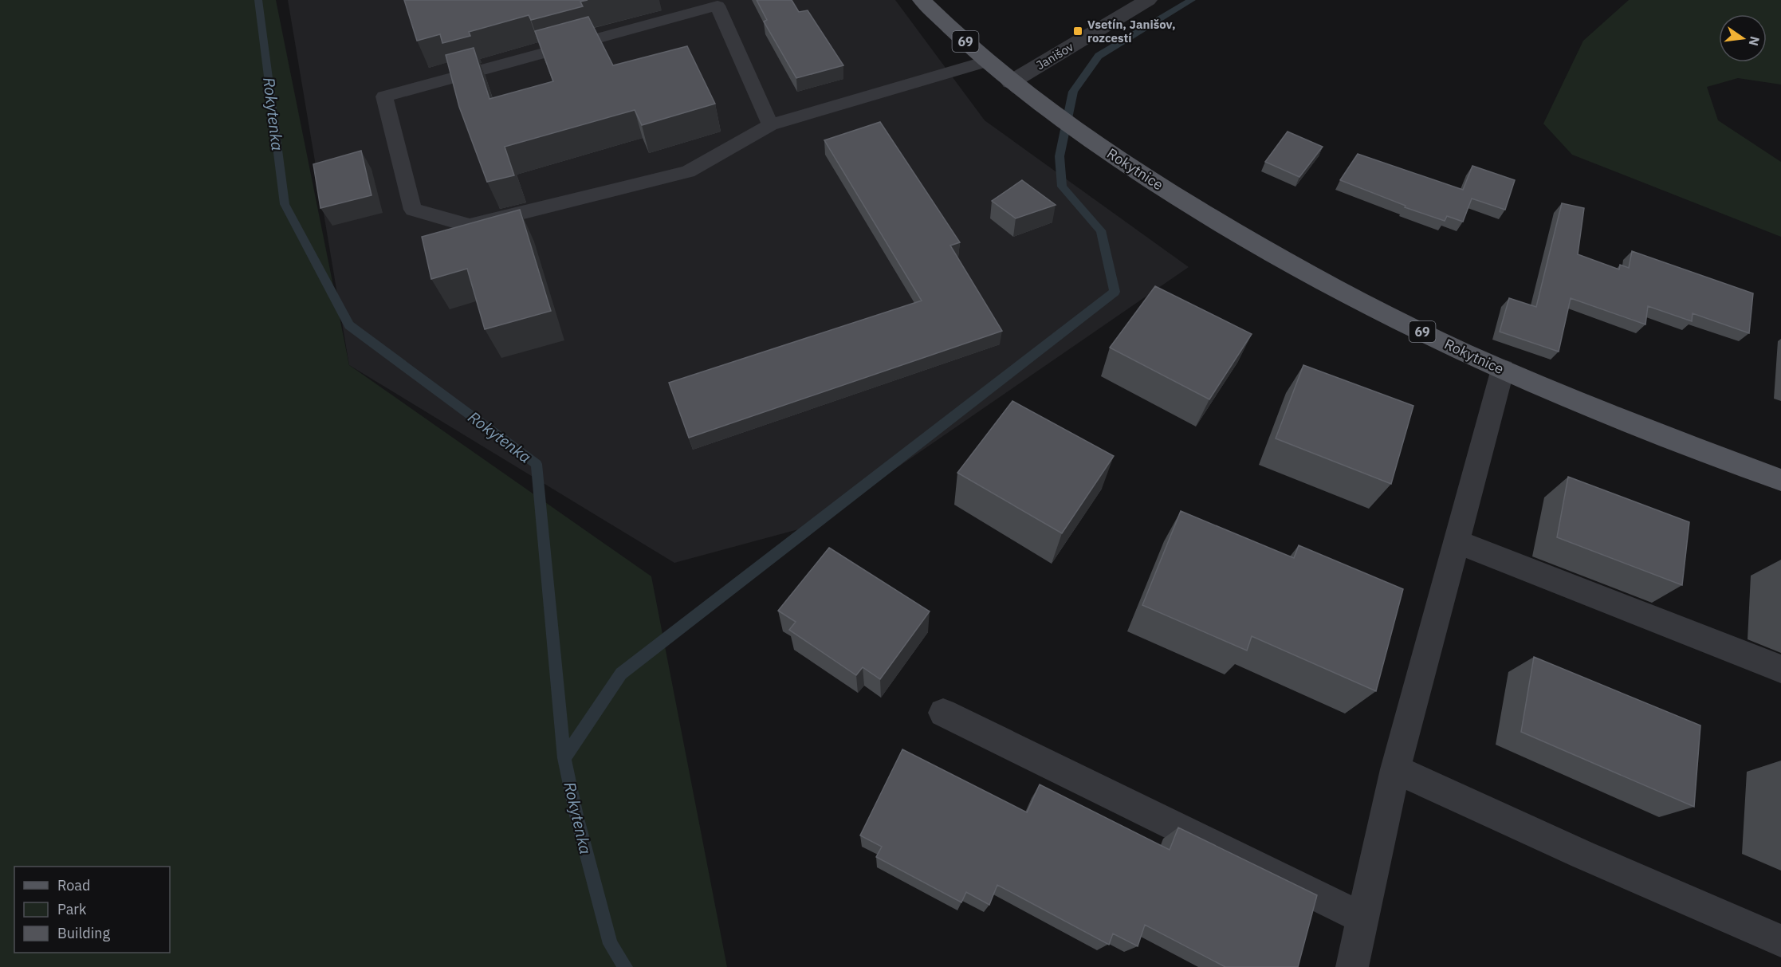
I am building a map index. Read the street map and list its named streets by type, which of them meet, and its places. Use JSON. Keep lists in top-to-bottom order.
{
  "streets": {
    "main road": ["69", "Rokytnice"],
    "street": ["Janišov"]
  },
  "crossings": [
    ["69", "Janišov"],
    ["69", "Rokytnice"],
    ["Janišov", "Rokytnice"]
  ],
  "water": ["Rokytenka"],
  "places": {
    "transit": ["Vsetín, Janišov, rozcestí"]
  },
  "legend": ["Road", "Park", "Building"],
  "north": "right"
}
